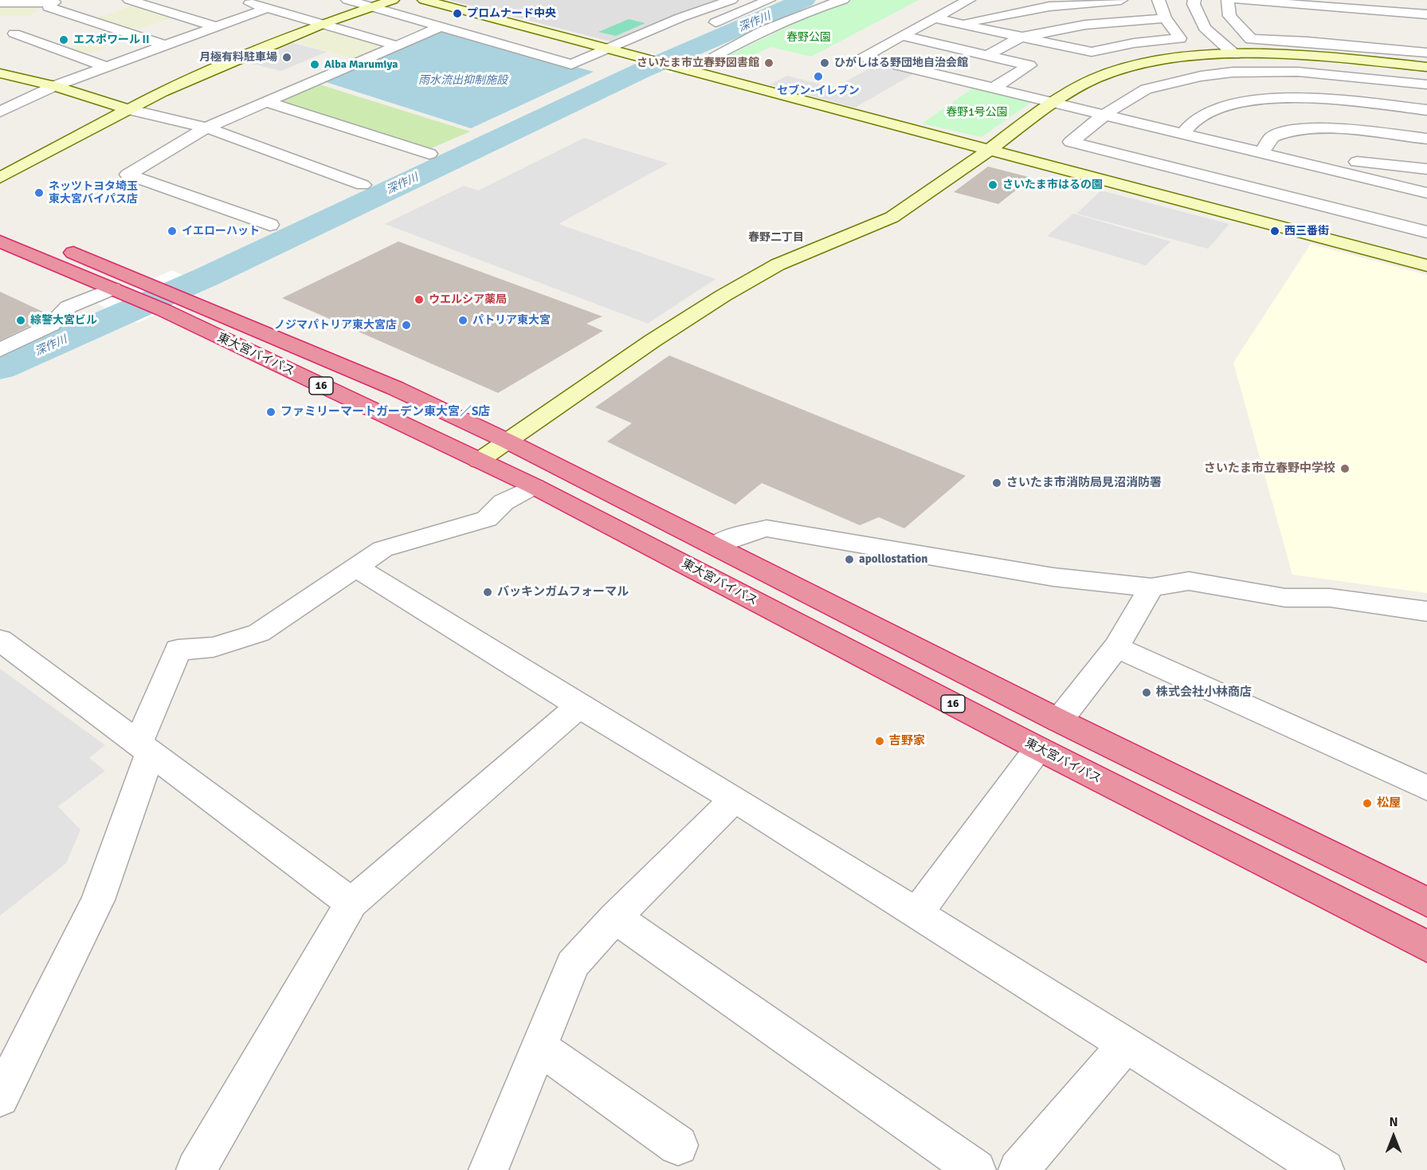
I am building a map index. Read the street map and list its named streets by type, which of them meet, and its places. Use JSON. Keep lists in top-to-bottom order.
{
  "streets": {
    "highway": ["東大宮バイパス", "16"]
  },
  "districts": ["春野二丁目"],
  "water": ["深作川", "雨水流出抑制施設"],
  "parks": ["春野公園", "春野1号公園"],
  "places": [
    "プロムナード中央",
    "エスポワールⅡ",
    "月極有料駐車場",
    "さいたま市立春野図書館",
    "ひがしはる野団地自治会館",
    "Alba Marumiya",
    "セブン-イレブン",
    "さいたま市はるの園",
    "ネッツトヨタ埼玉 東大宮バイパス店",
    "イエローハット",
    "西三番街",
    "ウエルシア薬局",
    "綜警大宮ビル",
    "パトリア東大宮",
    "ノジマパトリア東大宮店",
    "ファミリーマートガーデン東大宮／S店",
    "さいたま市立春野中学校",
    "さいたま市消防局見沼消防署",
    "apollostation",
    "バッキンガムフォーマル",
    "株式会社小林商店",
    "吉野家",
    "松屋"
  ],
  "north": "top"
}
